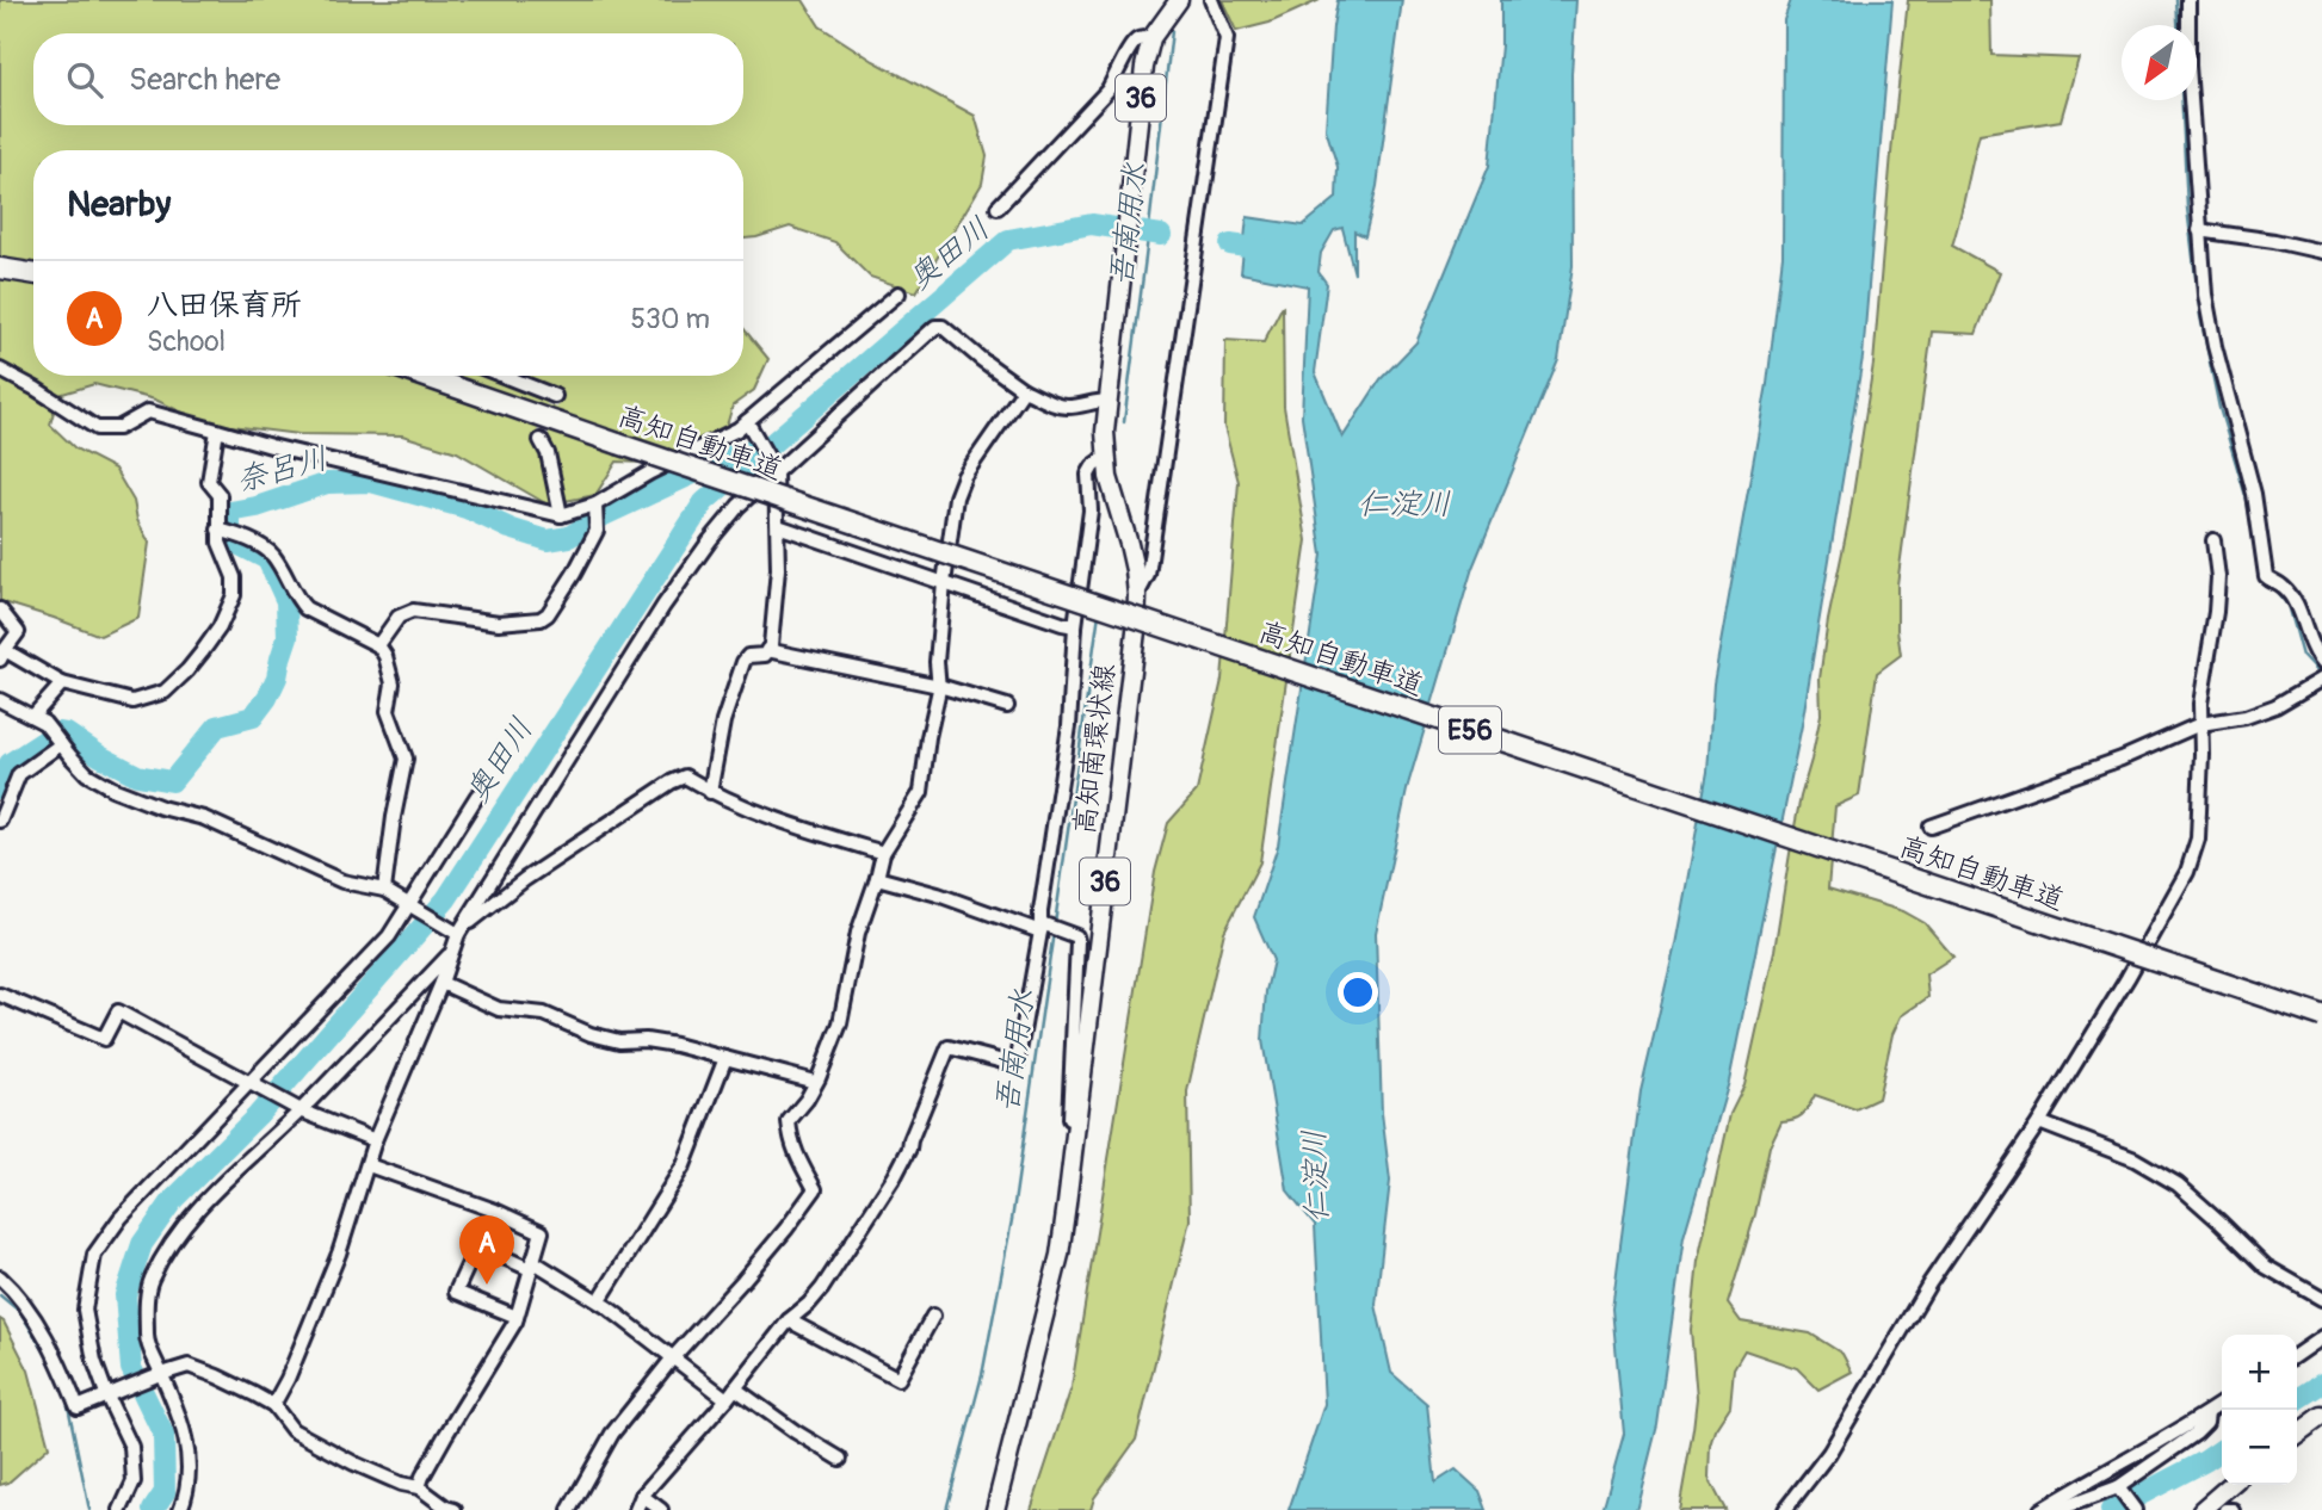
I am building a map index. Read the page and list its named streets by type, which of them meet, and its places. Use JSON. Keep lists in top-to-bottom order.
{
  "streets": {
    "highway": ["高知自動車道", "E56"],
    "main road": ["36", "高知南環状線"]
  },
  "water": [
    "吾南用水",
    "奥田川",
    "奈呂川",
    "仁淀川"
  ],
  "north": "bottom left",
  "page": {
    "search": "Search here",
    "heading": "Nearby",
    "list": [
      {
        "mark": "A",
        "name": "八田保育所",
        "note": "School",
        "value": "530 m"
      }
    ],
    "pins": "A",
    "map_buttons": ["+", "−"]
  }
}
